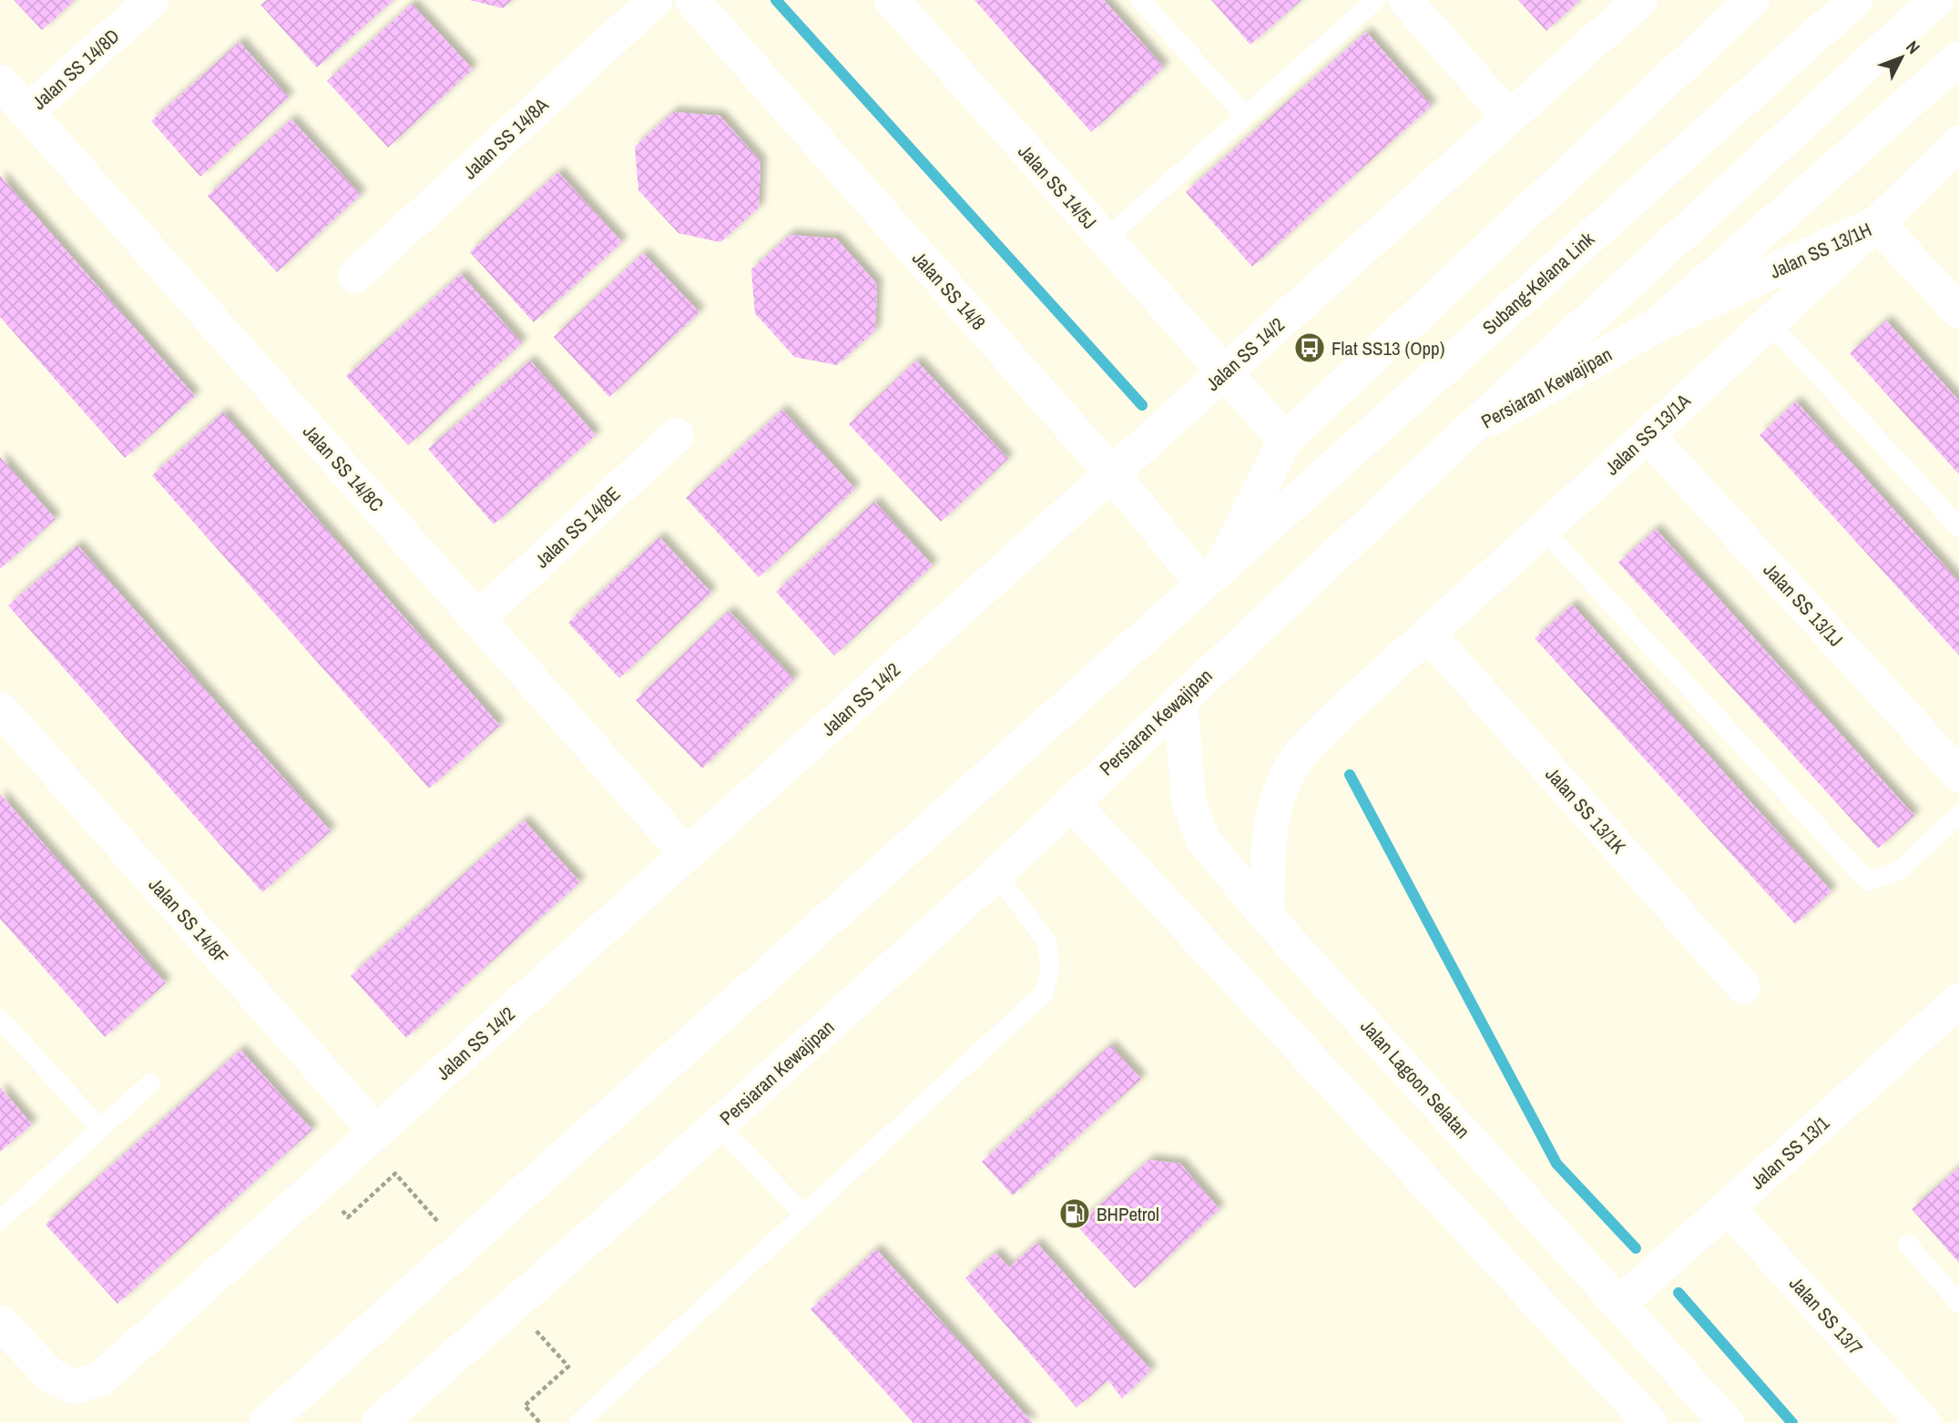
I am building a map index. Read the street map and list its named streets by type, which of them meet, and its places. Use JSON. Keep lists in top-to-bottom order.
{
  "streets": {
    "street": [
      "Jalan SS 14/8D",
      "Jalan SS 14/8A",
      "Jalan SS 14/5J",
      "Jalan SS 13/1H",
      "Subang-Kelana Link",
      "Jalan SS 14/8",
      "Jalan SS 14/2",
      "Persiaran Kewajipan",
      "Jalan SS 13/1A",
      "Jalan SS 14/8C",
      "Jalan SS 14/8E",
      "Jalan SS 13/1J",
      "Jalan SS 13/1K",
      "Jalan SS 14/8F",
      "Jalan Lagoon Selatan",
      "Jalan SS 13/1",
      "Jalan SS 13/7"
    ]
  },
  "crossings": [
    ["Jalan SS 14/8D", "Jalan SS 14/8C"],
    ["Jalan SS 14/5J", "Jalan SS 14/2"],
    ["Jalan SS 13/1H", "Persiaran Kewajipan"],
    ["Jalan SS 13/1H", "Jalan SS 13/1A"],
    ["Subang-Kelana Link", "Jalan SS 14/8"],
    ["Jalan SS 14/8", "Jalan SS 14/2"],
    ["Jalan SS 14/2", "Jalan SS 14/8C"],
    ["Jalan SS 14/2", "Jalan SS 14/8F"],
    ["Persiaran Kewajipan", "Jalan Lagoon Selatan"],
    ["Jalan SS 13/1A", "Jalan SS 13/1J"],
    ["Jalan SS 13/1A", "Jalan SS 13/1K"],
    ["Jalan SS 13/1A", "Jalan Lagoon Selatan"],
    ["Jalan SS 14/8C", "Jalan SS 14/8E"],
    ["Jalan Lagoon Selatan", "Jalan SS 13/1"],
    ["Jalan SS 13/1", "Jalan SS 13/7"]
  ],
  "places": {
    "bus stop": ["Flat SS13 (Opp)"],
    "fuel station": ["BHPetrol"]
  },
  "north": "top right"
}
